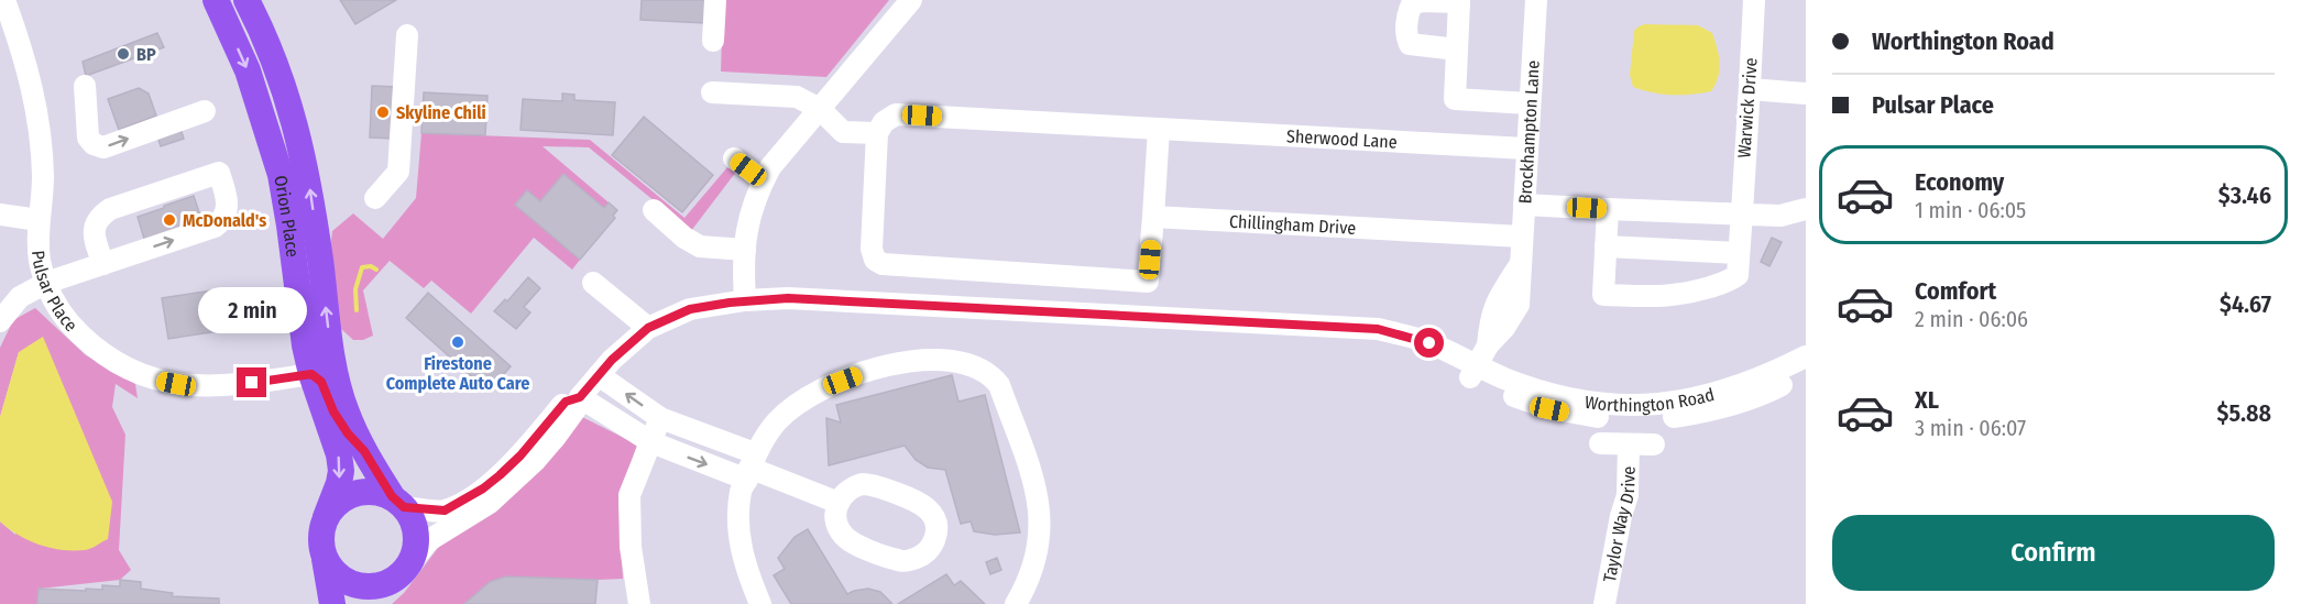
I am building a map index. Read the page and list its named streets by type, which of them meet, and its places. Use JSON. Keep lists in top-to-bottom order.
{
  "streets": {
    "main road": ["Orion Place"],
    "street": [
      "Warwick Drive",
      "Brockhampton Lane",
      "Sherwood Lane",
      "Chillingham Drive",
      "Pulsar Place",
      "Worthington Road",
      "Taylor Way Drive"
    ]
  },
  "crossings": [
    ["Brockhampton Lane", "Sherwood Lane"],
    ["Brockhampton Lane", "Chillingham Drive"],
    ["Brockhampton Lane", "Worthington Road"],
    ["Orion Place", "Pulsar Place"],
    ["Orion Place", "Worthington Road"]
  ],
  "places": [
    "BP",
    "Skyline Chili",
    "McDonald's",
    "Firestone Complete Auto Care"
  ],
  "page": {
    "banner": ["Worthington Road", "Pulsar Place"],
    "list": [
      {
        "name": "Economy",
        "note": "1 min · 06:05",
        "value": "$3.46"
      },
      {
        "name": "Comfort",
        "note": "2 min · 06:06",
        "value": "$4.67"
      },
      {
        "name": "XL",
        "note": "3 min · 06:07",
        "value": "$5.88"
      }
    ],
    "bubble": "2 min",
    "buttons": "Confirm"
  }
}
